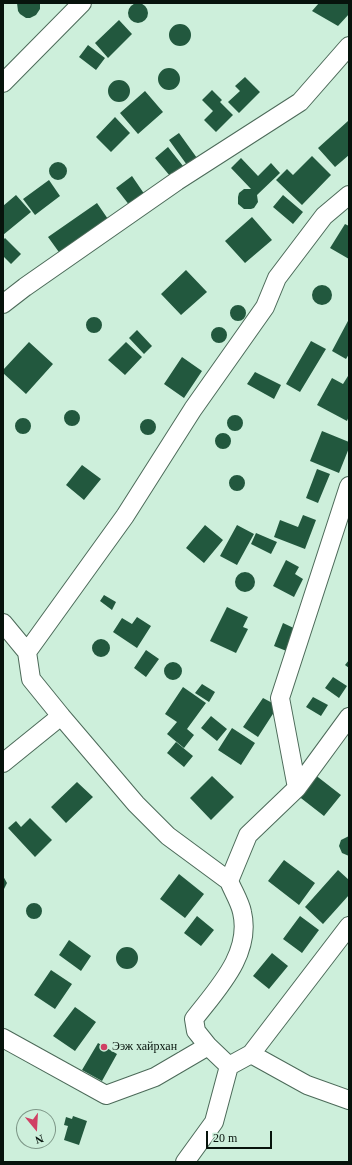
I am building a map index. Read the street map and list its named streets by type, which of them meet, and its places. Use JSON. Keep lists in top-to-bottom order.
{
  "places": ["Ээж хайрхан"],
  "scale_bar": "20 m",
  "north": "bottom"
}
